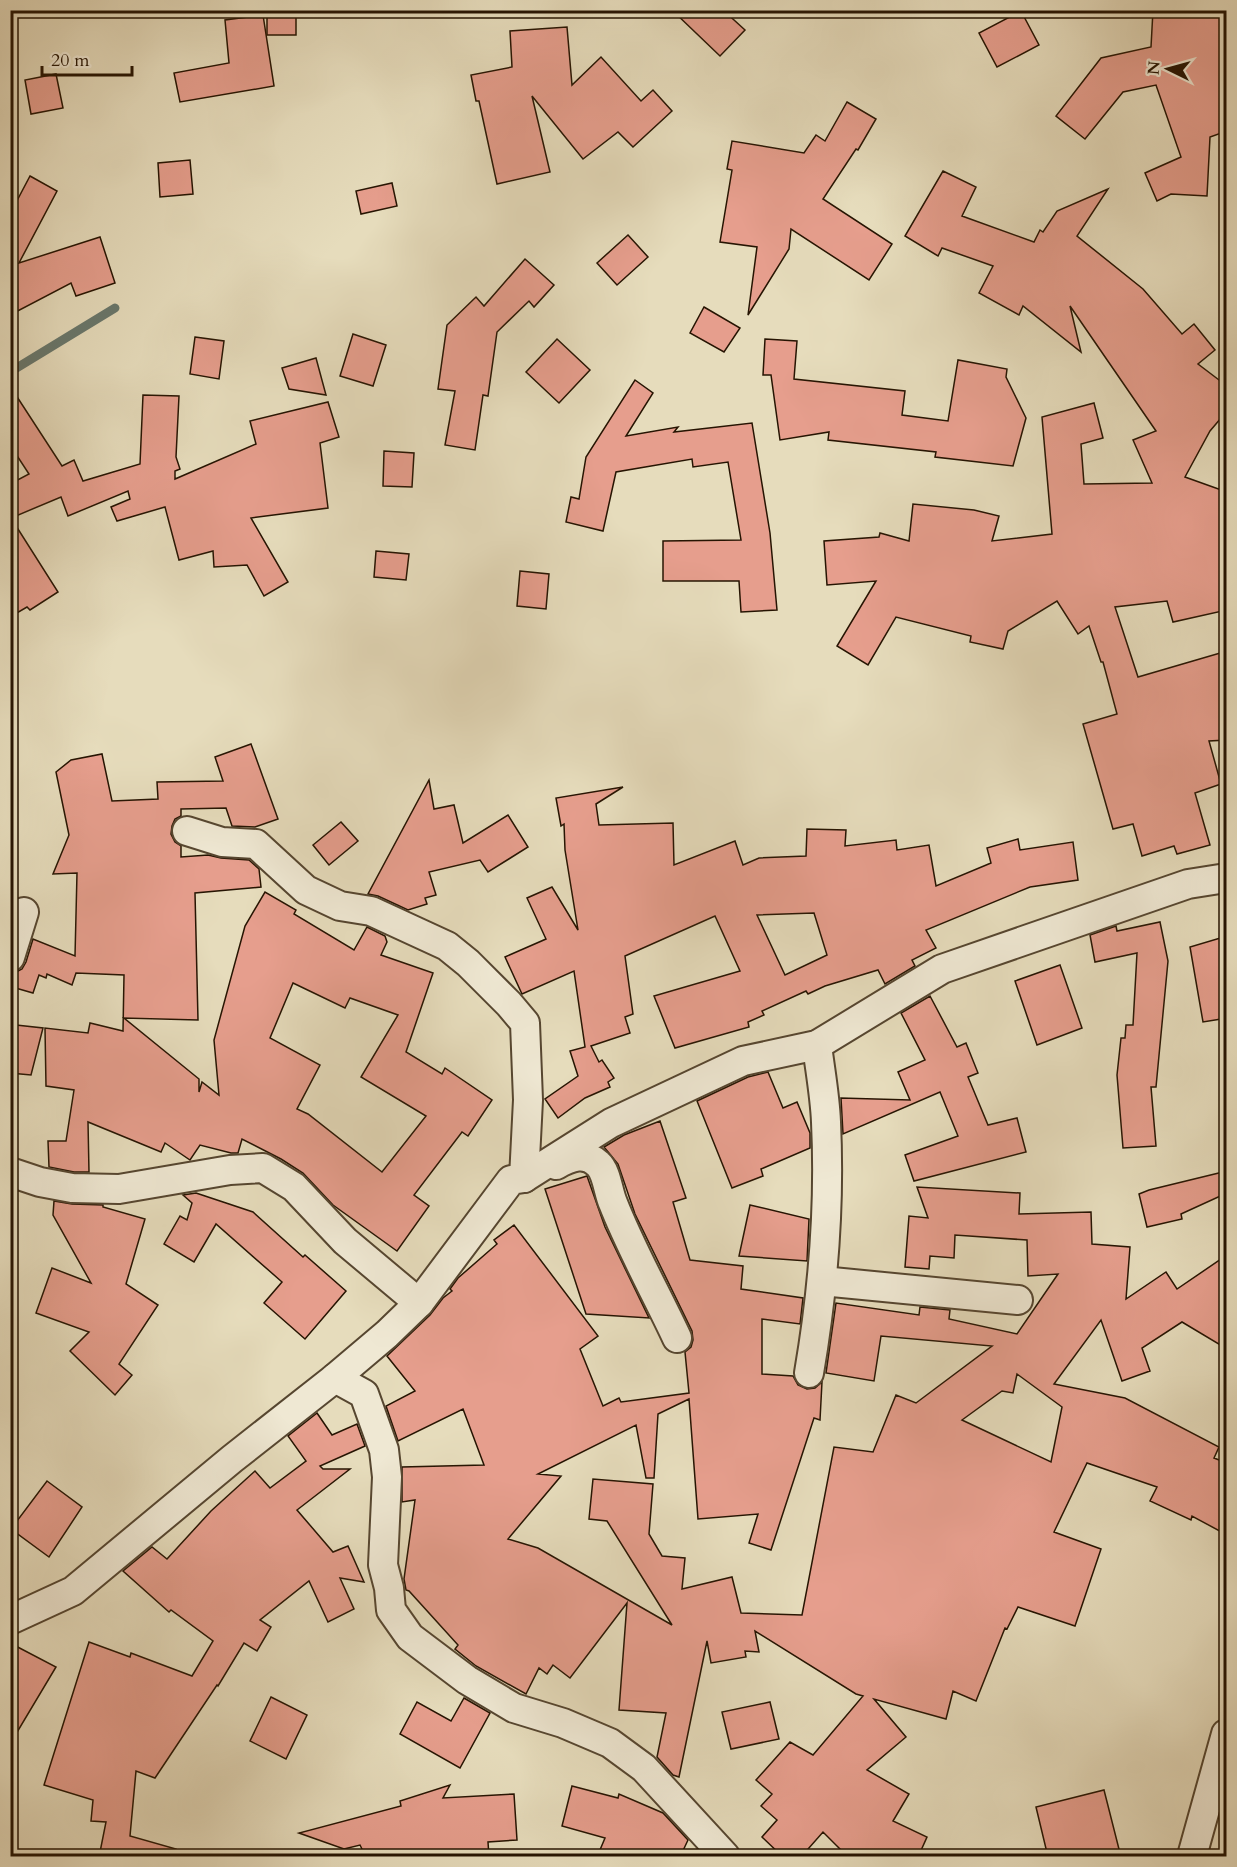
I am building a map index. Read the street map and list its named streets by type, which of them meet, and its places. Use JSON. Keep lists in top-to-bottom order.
{
  "scale_bar": "20 m",
  "north": "left"
}
